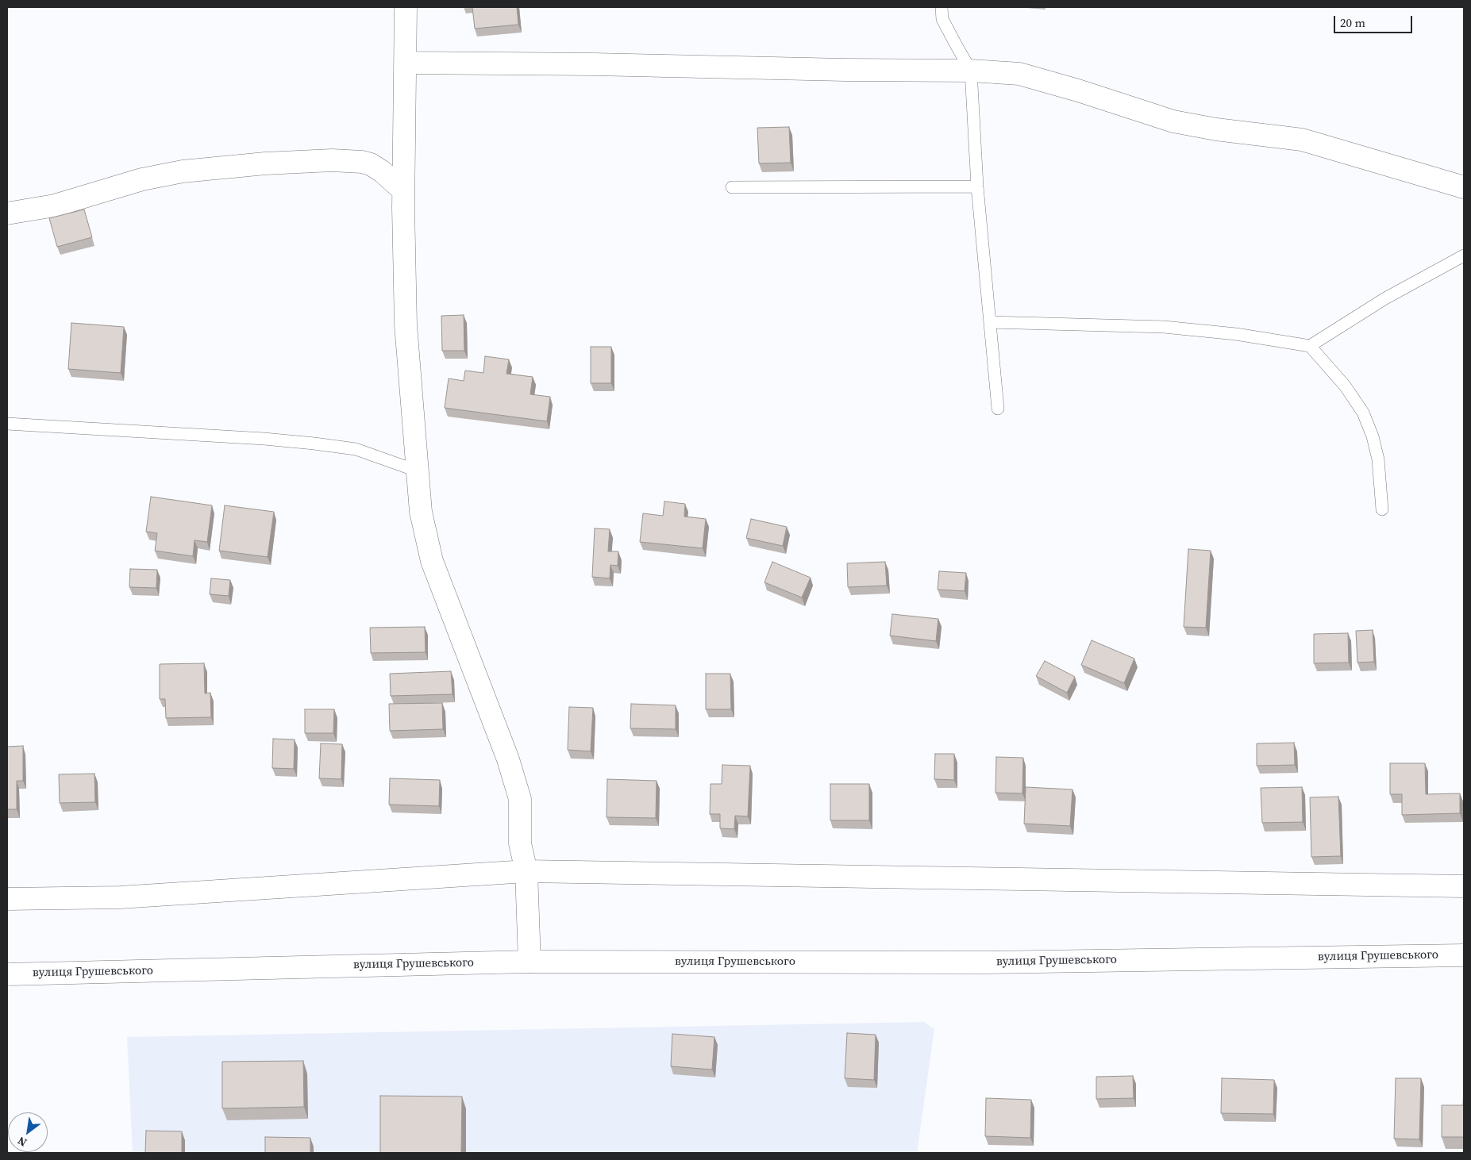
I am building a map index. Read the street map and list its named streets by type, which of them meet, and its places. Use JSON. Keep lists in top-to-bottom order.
{
  "streets": {
    "main road": ["вулиця Грушевського"]
  },
  "scale_bar": "20 m",
  "north": "bottom left"
}
